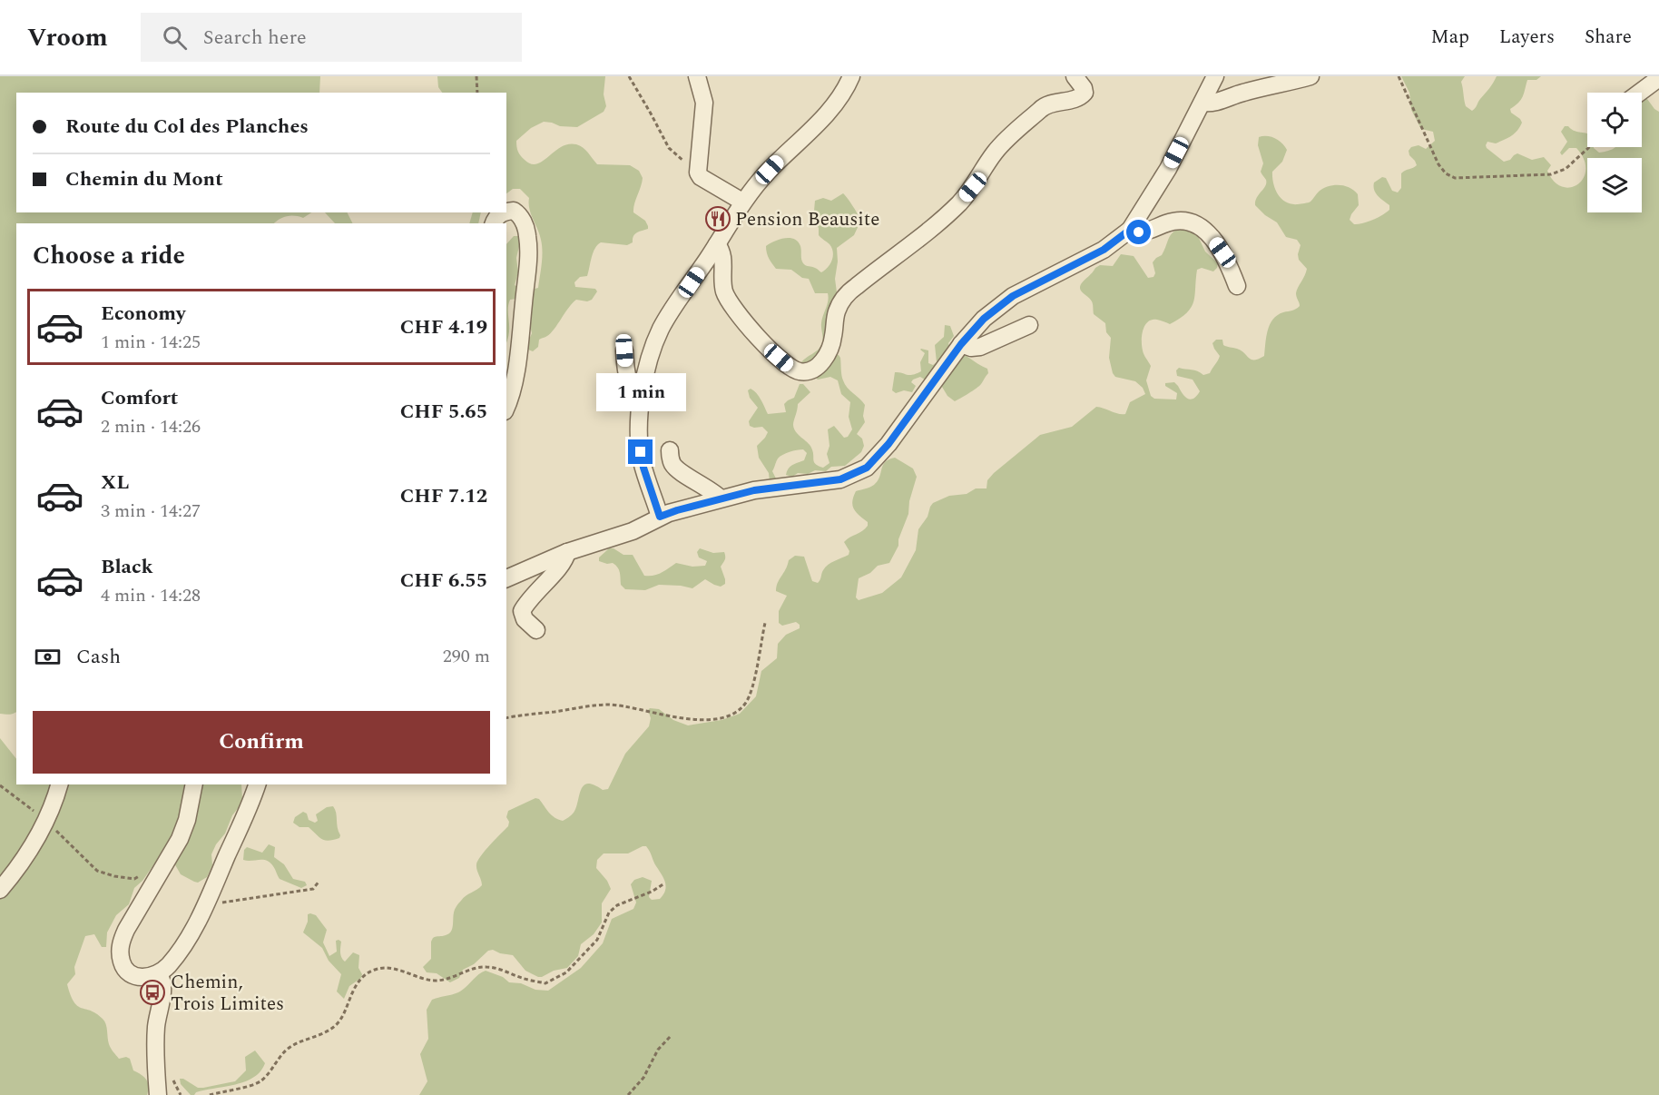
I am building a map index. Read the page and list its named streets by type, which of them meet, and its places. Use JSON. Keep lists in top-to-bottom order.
{
  "places": {
    "restaurant": ["Pension Beausite"],
    "bus stop": ["Chemin, Trois Limites"]
  },
  "page": {
    "header": "Vroom",
    "search": "Search here",
    "nav": ["Map", "Layers", "Share"],
    "banner": ["Route du Col des Planches", "Chemin du Mont"],
    "heading": "Choose a ride",
    "list": [
      {
        "name": "Economy",
        "note": "1 min · 14:25",
        "value": "CHF 4.19"
      },
      {
        "name": "Comfort",
        "note": "2 min · 14:26",
        "value": "CHF 5.65"
      },
      {
        "name": "XL",
        "note": "3 min · 14:27",
        "value": "CHF 7.12"
      },
      {
        "name": "Black",
        "note": "4 min · 14:28",
        "value": "CHF 6.55"
      }
    ],
    "bubble": "1 min",
    "pay": ["Cash", "290 m"],
    "buttons": "Confirm"
  }
}
